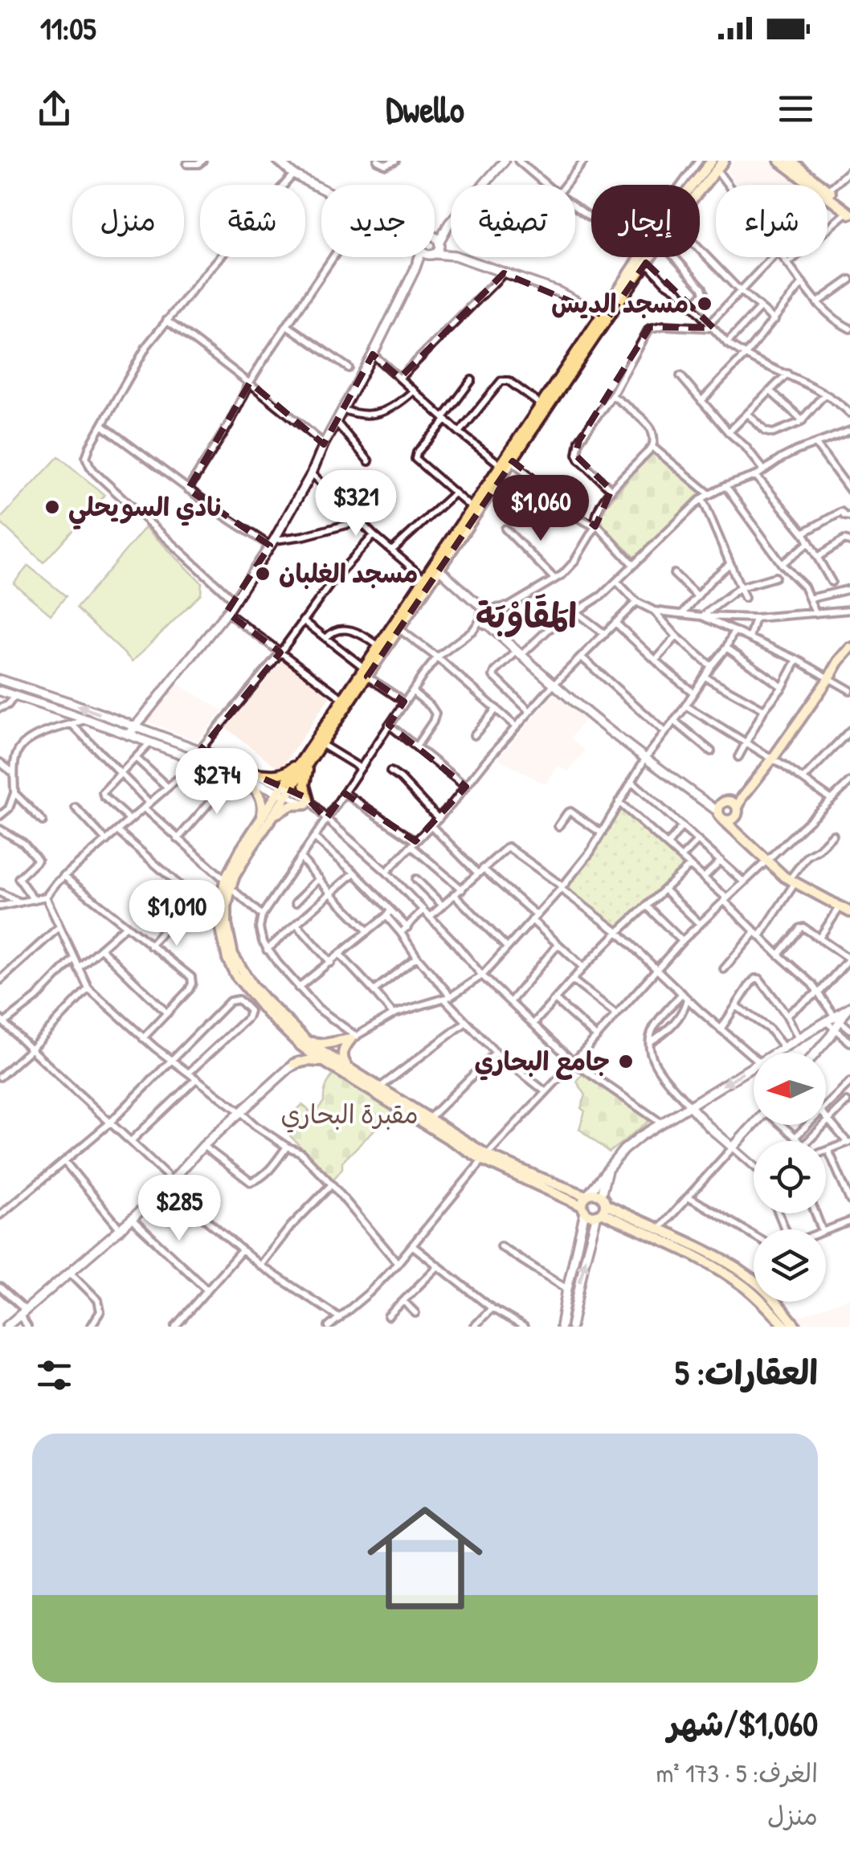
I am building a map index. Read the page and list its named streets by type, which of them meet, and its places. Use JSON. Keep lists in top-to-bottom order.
{
  "districts": ["المَقَاوْبَة"],
  "parks": ["مقبرة البحاري"],
  "places": [
    "مسجد الديس",
    "نادي السويحلي",
    "مسجد الغلبان",
    "جامع البحاري"
  ],
  "north": "left",
  "page": {
    "status": "11:05",
    "header": "Dwello",
    "chip": [
      "شراء",
      "إيجار",
      "تصفية",
      "جديد",
      "شقة",
      "منزل"
    ],
    "price": [
      "$321",
      "$1,060",
      "$274",
      "$1,010",
      "$285"
    ],
    "heading": "العقارات: 5",
    "list": [
      {
        "name": "$1,060/شهر",
        "note": "الغرف: 5 · 173 m² · منزل"
      }
    ]
  }
}
